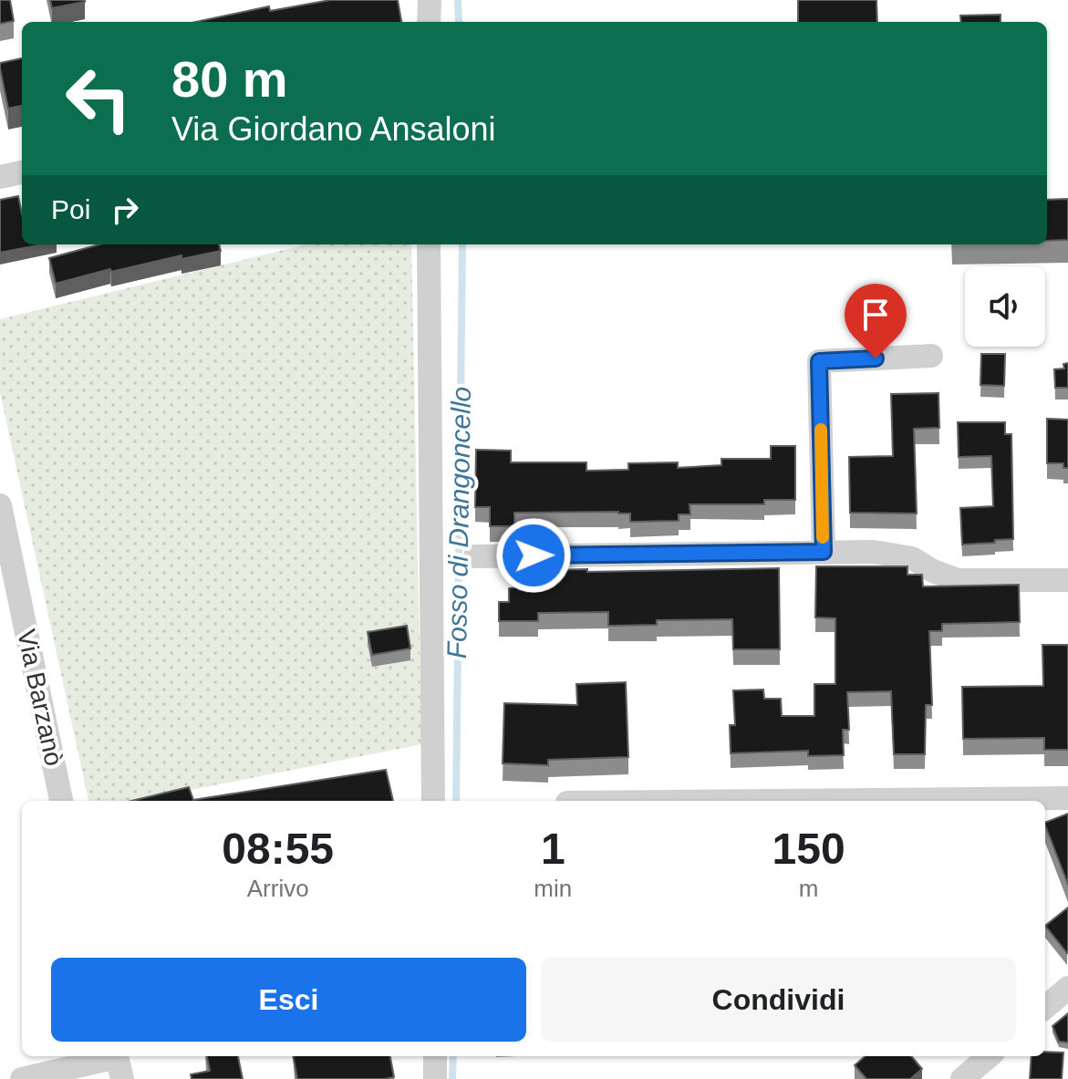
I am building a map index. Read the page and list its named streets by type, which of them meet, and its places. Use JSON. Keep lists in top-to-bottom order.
{
  "streets": {
    "street": ["Via Barzanò"]
  },
  "water": ["Fosso di Drangoncello"],
  "page": {
    "turn": ["80 m", "Via Giordano Ansaloni"],
    "then": "Poi",
    "eta": [
      "08:55",
      "Arrivo",
      "1",
      "min",
      "150",
      "m"
    ],
    "buttons": ["Esci", "Condividi"]
  }
}
